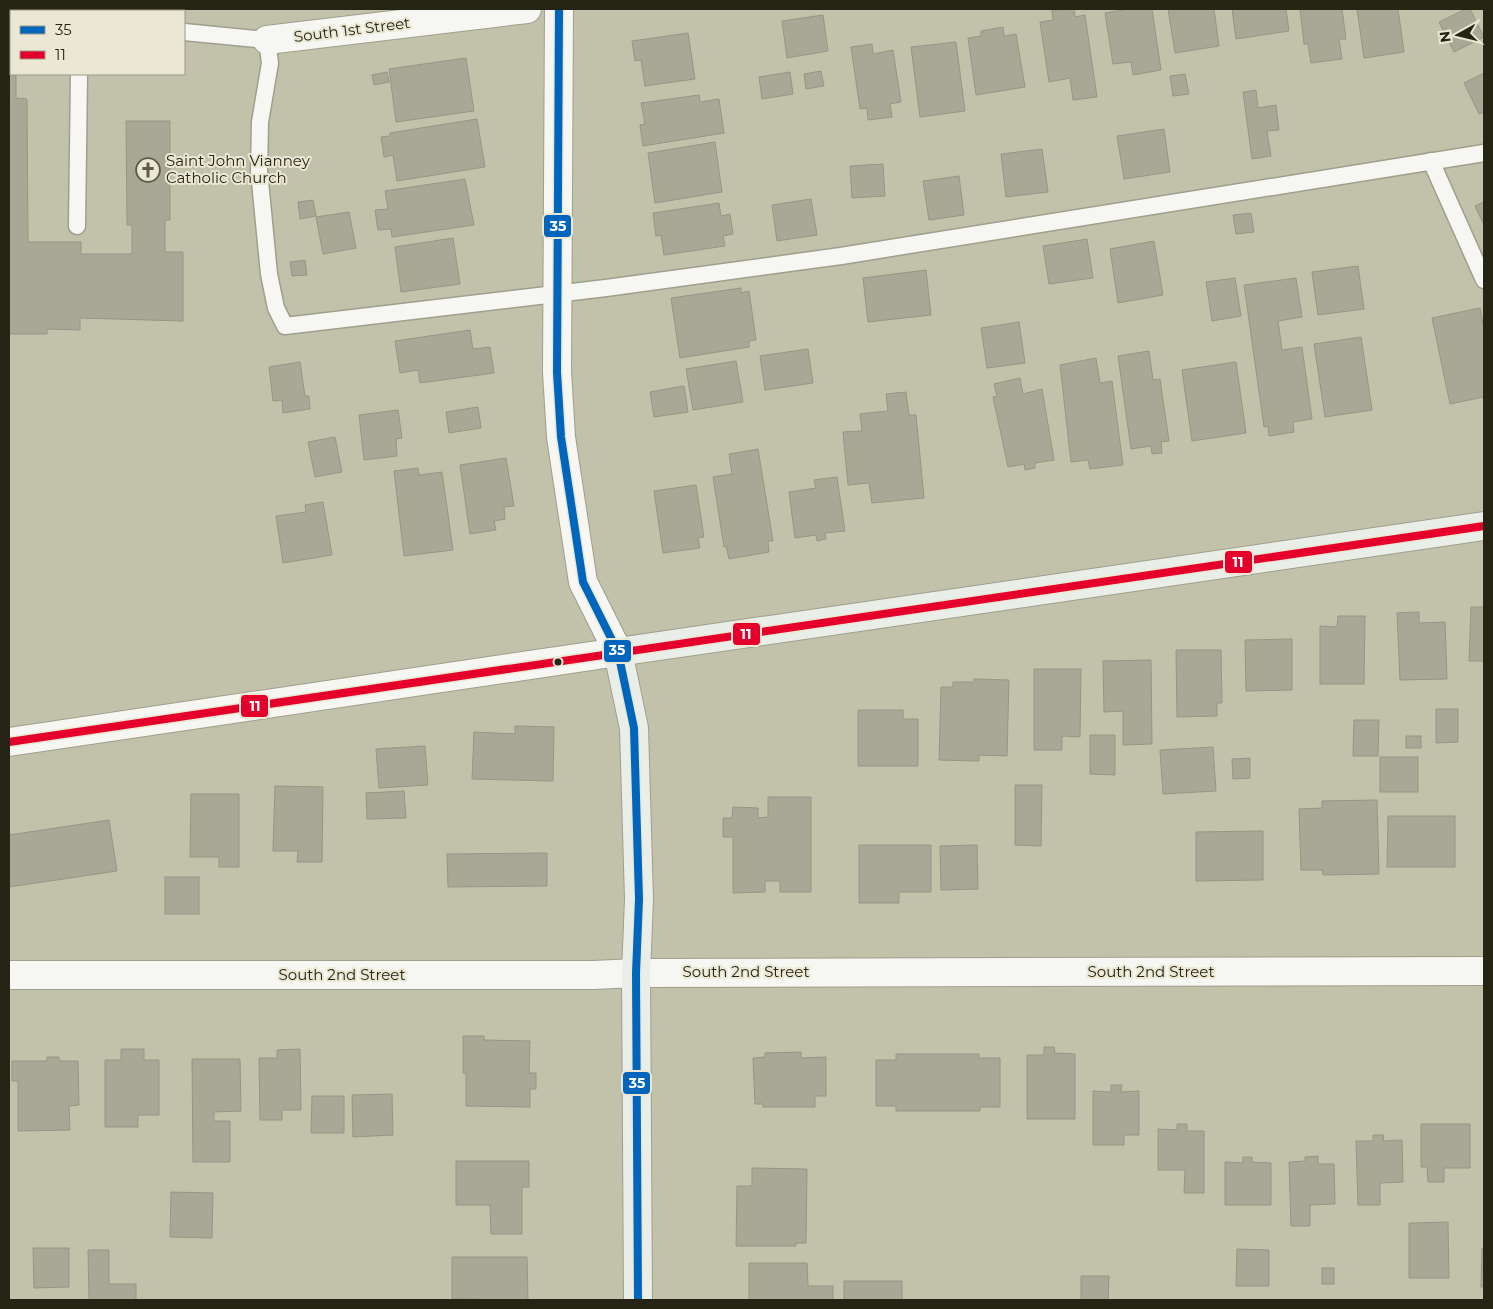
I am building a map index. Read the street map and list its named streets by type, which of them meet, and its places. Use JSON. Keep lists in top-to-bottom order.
{
  "streets": {
    "street": ["South 1st Street", "South 2nd Street"]
  },
  "places": {
    "church": ["Saint John Vianney Catholic Church"]
  },
  "lines": ["transit line 35", "transit line 11"],
  "legend": ["35", "11"],
  "north": "left"
}
